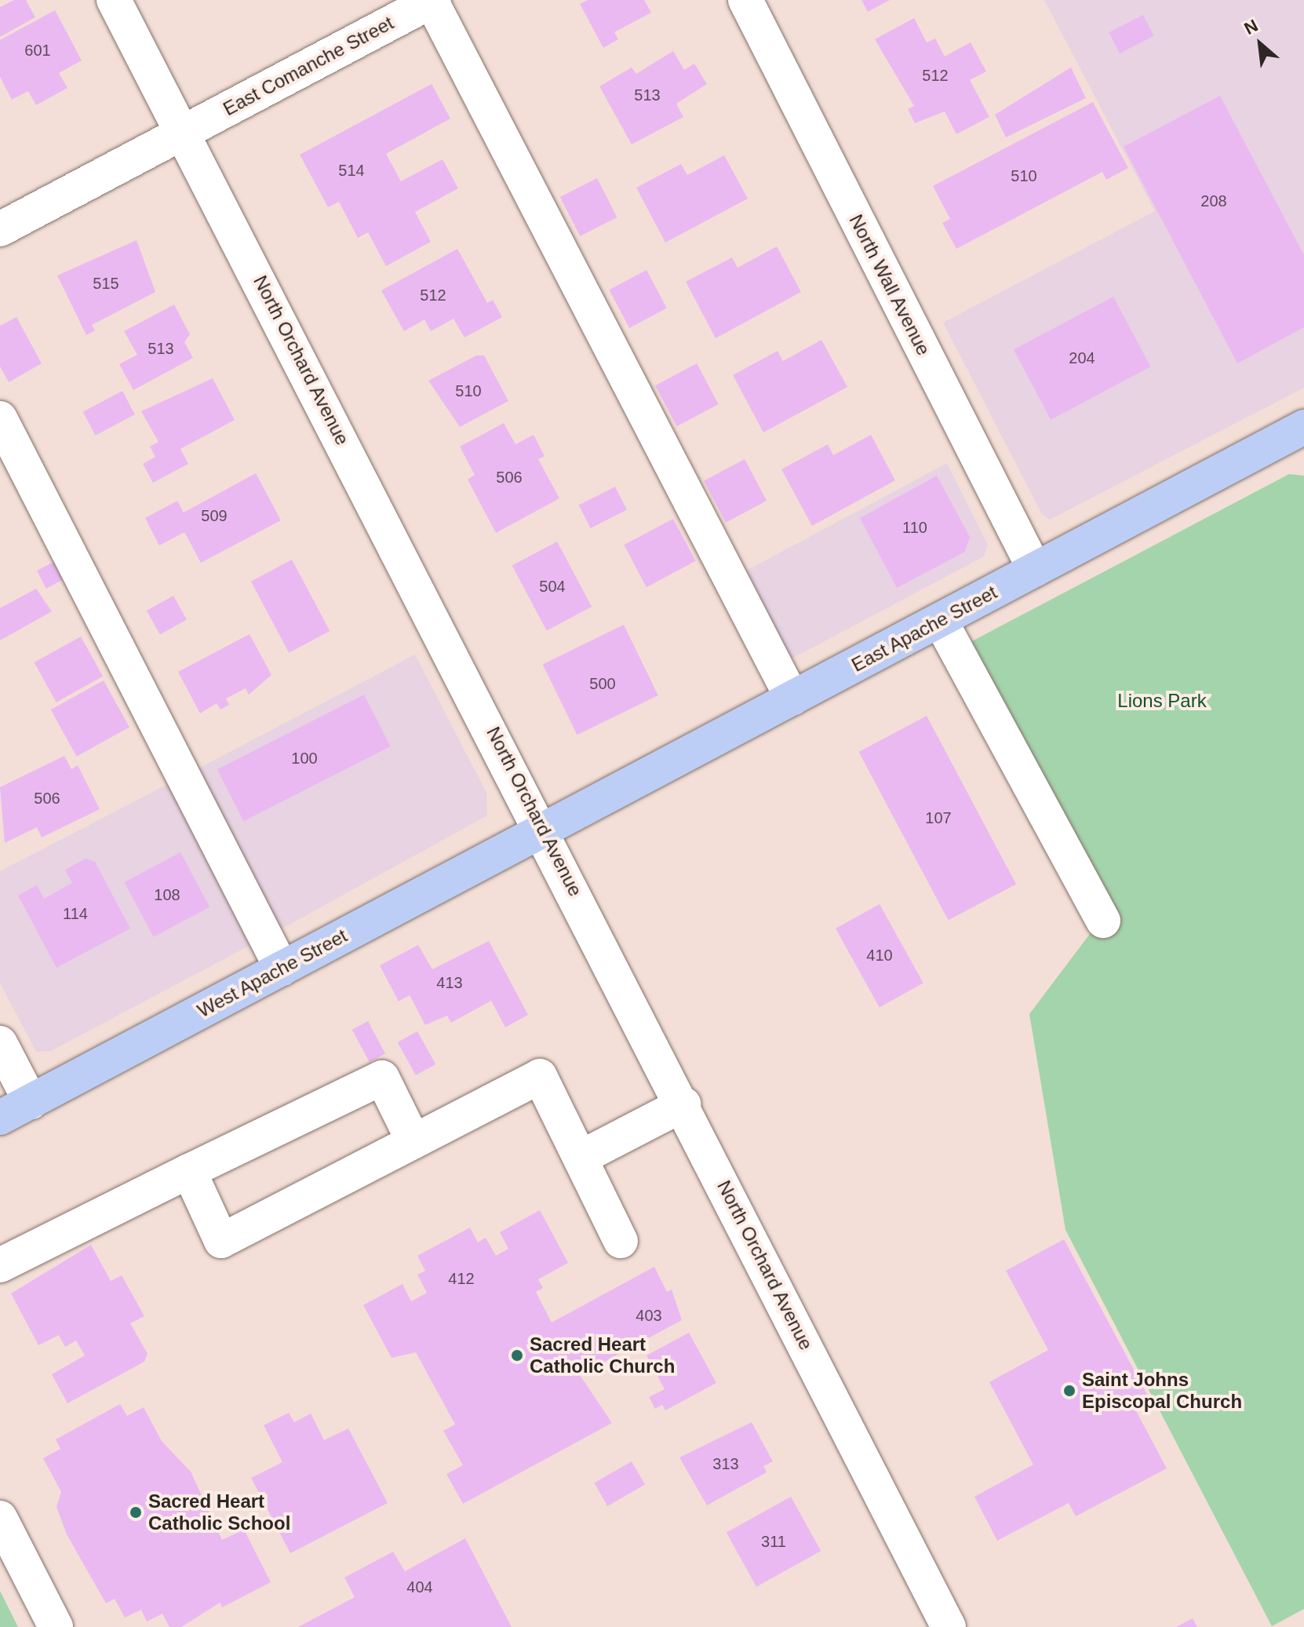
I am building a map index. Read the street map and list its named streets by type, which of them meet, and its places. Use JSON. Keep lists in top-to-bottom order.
{
  "streets": {
    "main road": ["East Apache Street", "West Apache Street"],
    "street": ["East Comanche Street", "North Wall Avenue", "North Orchard Avenue"]
  },
  "crossings": [
    ["East Comanche Street", "North Orchard Avenue"],
    ["North Wall Avenue", "East Apache Street"],
    ["North Orchard Avenue", "East Apache Street"],
    ["North Orchard Avenue", "West Apache Street"],
    ["East Apache Street", "West Apache Street"]
  ],
  "parks": ["Lions Park"],
  "places": ["Sacred Heart Catholic Church", "Saint Johns Episcopal Church", "Sacred Heart Catholic School"],
  "house_numbers": [
    "601",
    "512",
    "513",
    "514",
    "510",
    "208",
    "515",
    "512",
    "513",
    "204",
    "510",
    "506",
    "509",
    "110",
    "504",
    "500",
    "100",
    "506",
    "107",
    "108",
    "114",
    "410",
    "413",
    "412",
    "403",
    "313",
    "311",
    "404"
  ],
  "north": "top left"
}
